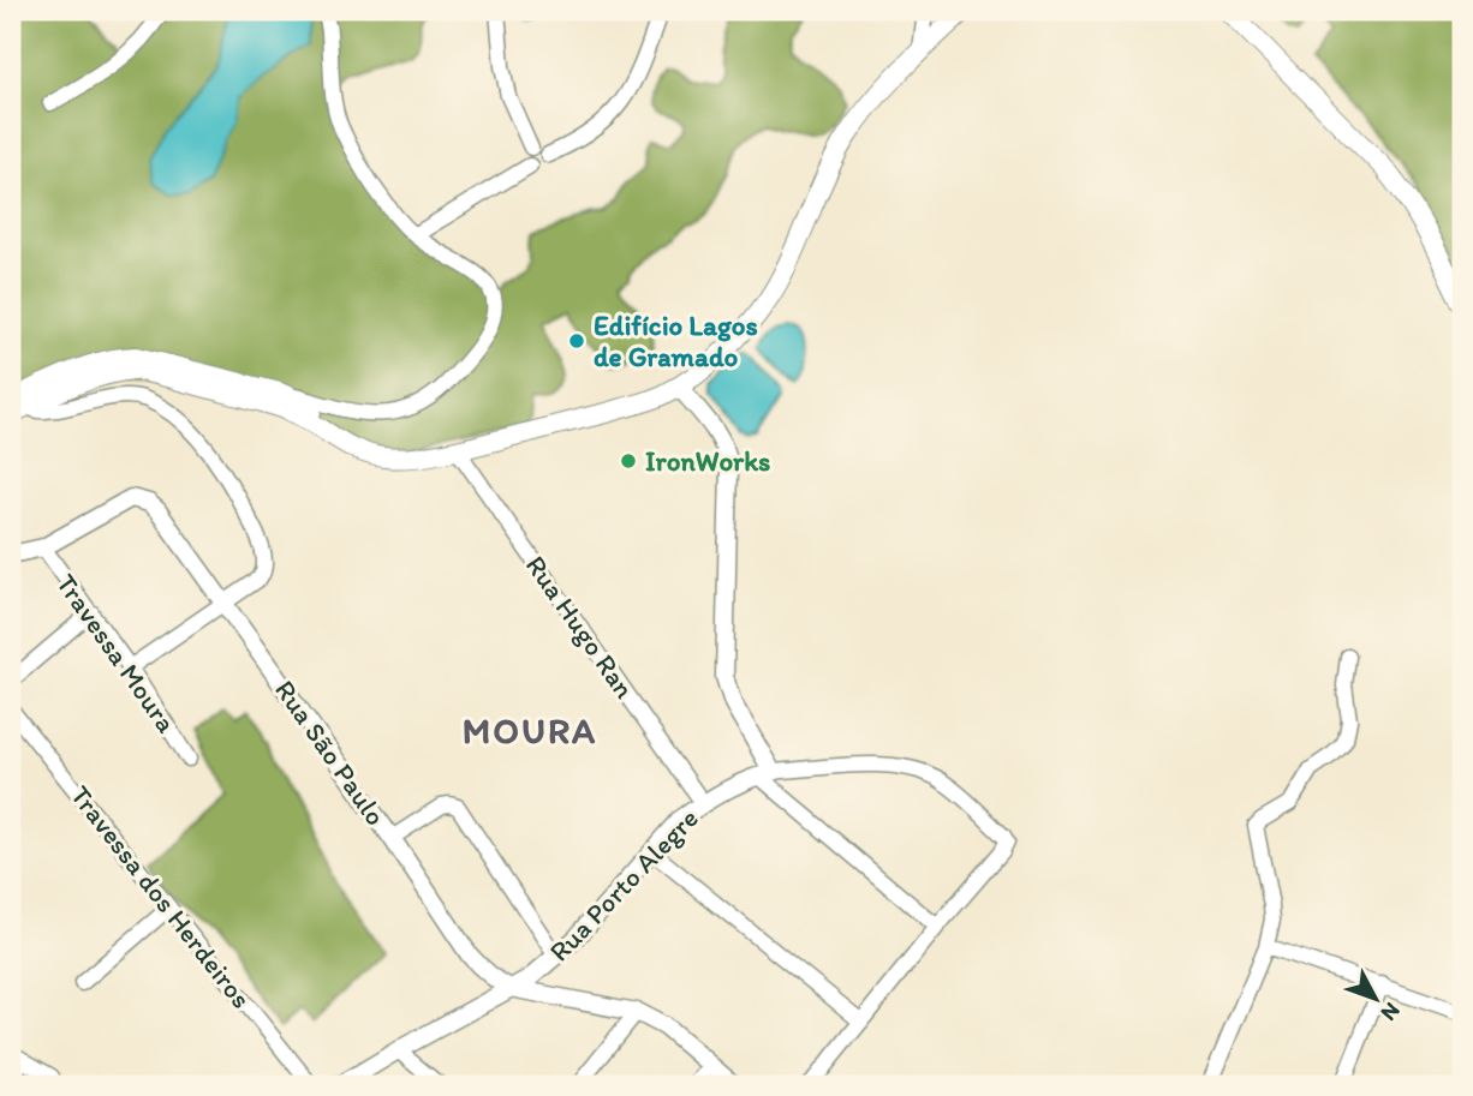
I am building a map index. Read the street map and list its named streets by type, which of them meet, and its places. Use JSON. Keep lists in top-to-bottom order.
{
  "streets": {
    "street": [
      "Rua Hugo Ran",
      "Travessa Moura",
      "Rua São Paulo",
      "Rua Porto Alegre",
      "Travessa dos Herdeiros"
    ]
  },
  "crossings": [
    ["Rua Hugo Ran", "Rua Porto Alegre"],
    ["Travessa Moura", "Rua São Paulo"],
    ["Rua São Paulo", "Rua Porto Alegre"]
  ],
  "districts": ["MOURA"],
  "places": ["Edifício Lagos de Gramado", "IronWorks"],
  "north": "bottom right"
}
